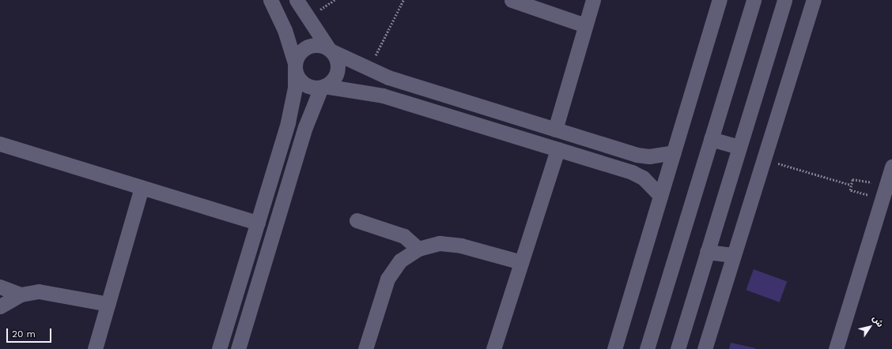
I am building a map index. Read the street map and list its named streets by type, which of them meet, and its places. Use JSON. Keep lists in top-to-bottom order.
{
  "scale_bar": "20 m",
  "north": "top right"
}
